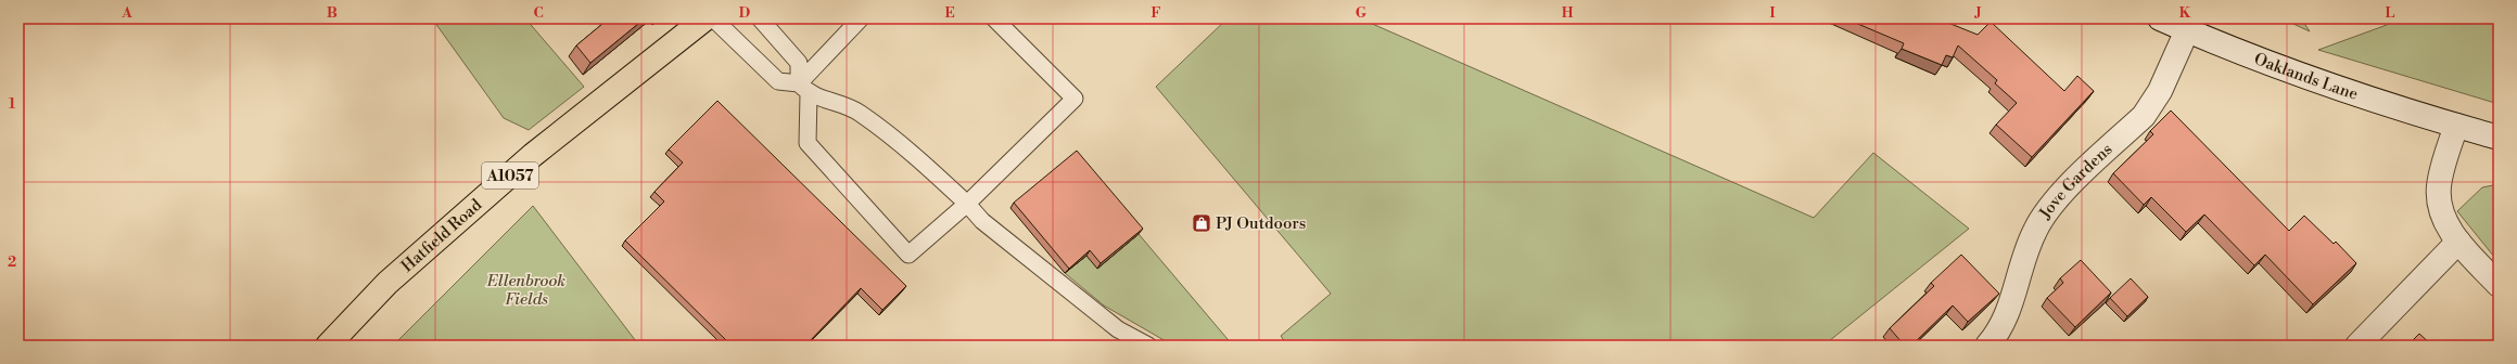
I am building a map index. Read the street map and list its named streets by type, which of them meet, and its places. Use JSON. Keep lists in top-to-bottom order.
{
  "streets": {
    "main road": ["A1057", "Hatfield Road"],
    "street": ["Oaklands Lane", "Jove Gardens"]
  },
  "crossings": [
    ["Oaklands Lane", "Jove Gardens"]
  ],
  "parks": ["Ellenbrook Fields"],
  "places": {
    "shop": ["PJ Outdoors"]
  },
  "grid": {
    "columns": [
      "A",
      "B",
      "C",
      "D",
      "E",
      "F",
      "G",
      "H",
      "I",
      "J",
      "K",
      "L"
    ],
    "rows": ["1", "2"]
  }
}
